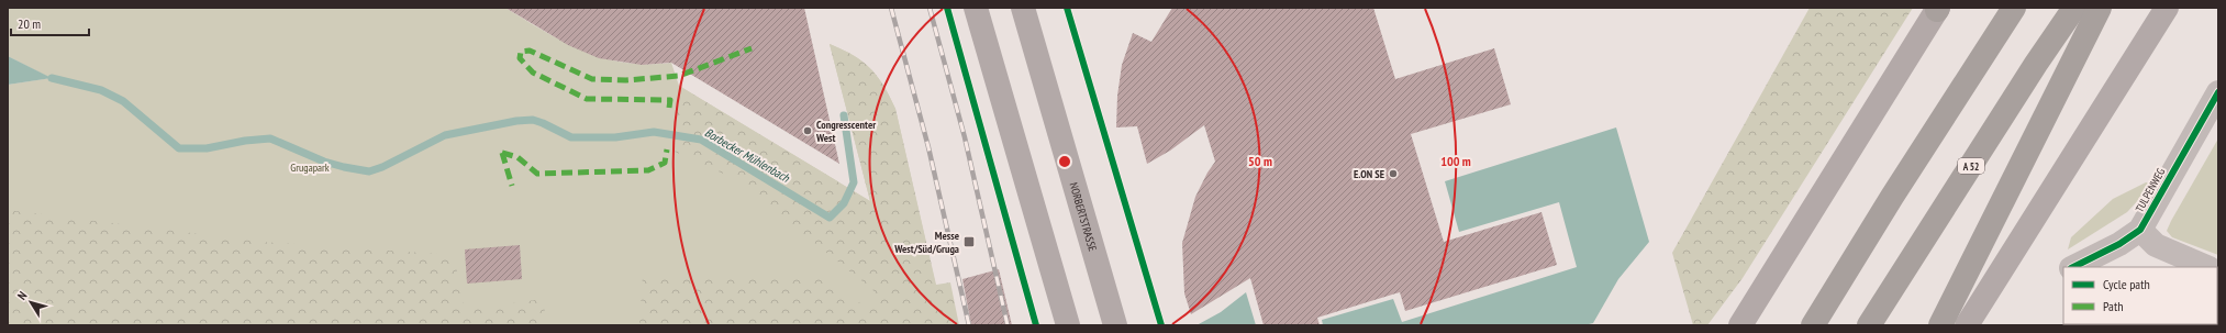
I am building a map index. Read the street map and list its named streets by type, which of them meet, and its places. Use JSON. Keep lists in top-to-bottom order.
{
  "streets": {
    "highway": ["A 52"],
    "main road": ["NORBERTSTRASSE"],
    "street": ["TULPENWEG"]
  },
  "water": ["Borbecker Mühlenbach"],
  "parks": ["Grugapark"],
  "places": {
    "other": ["Congresscenter West", "E.ON SE"],
    "transit": ["Messe West/Süd/Gruga"]
  },
  "legend": ["Cycle path", "Path"],
  "scale_bar": "20 m",
  "north": "top left",
  "rings": ["50 m", "100 m"]
}
